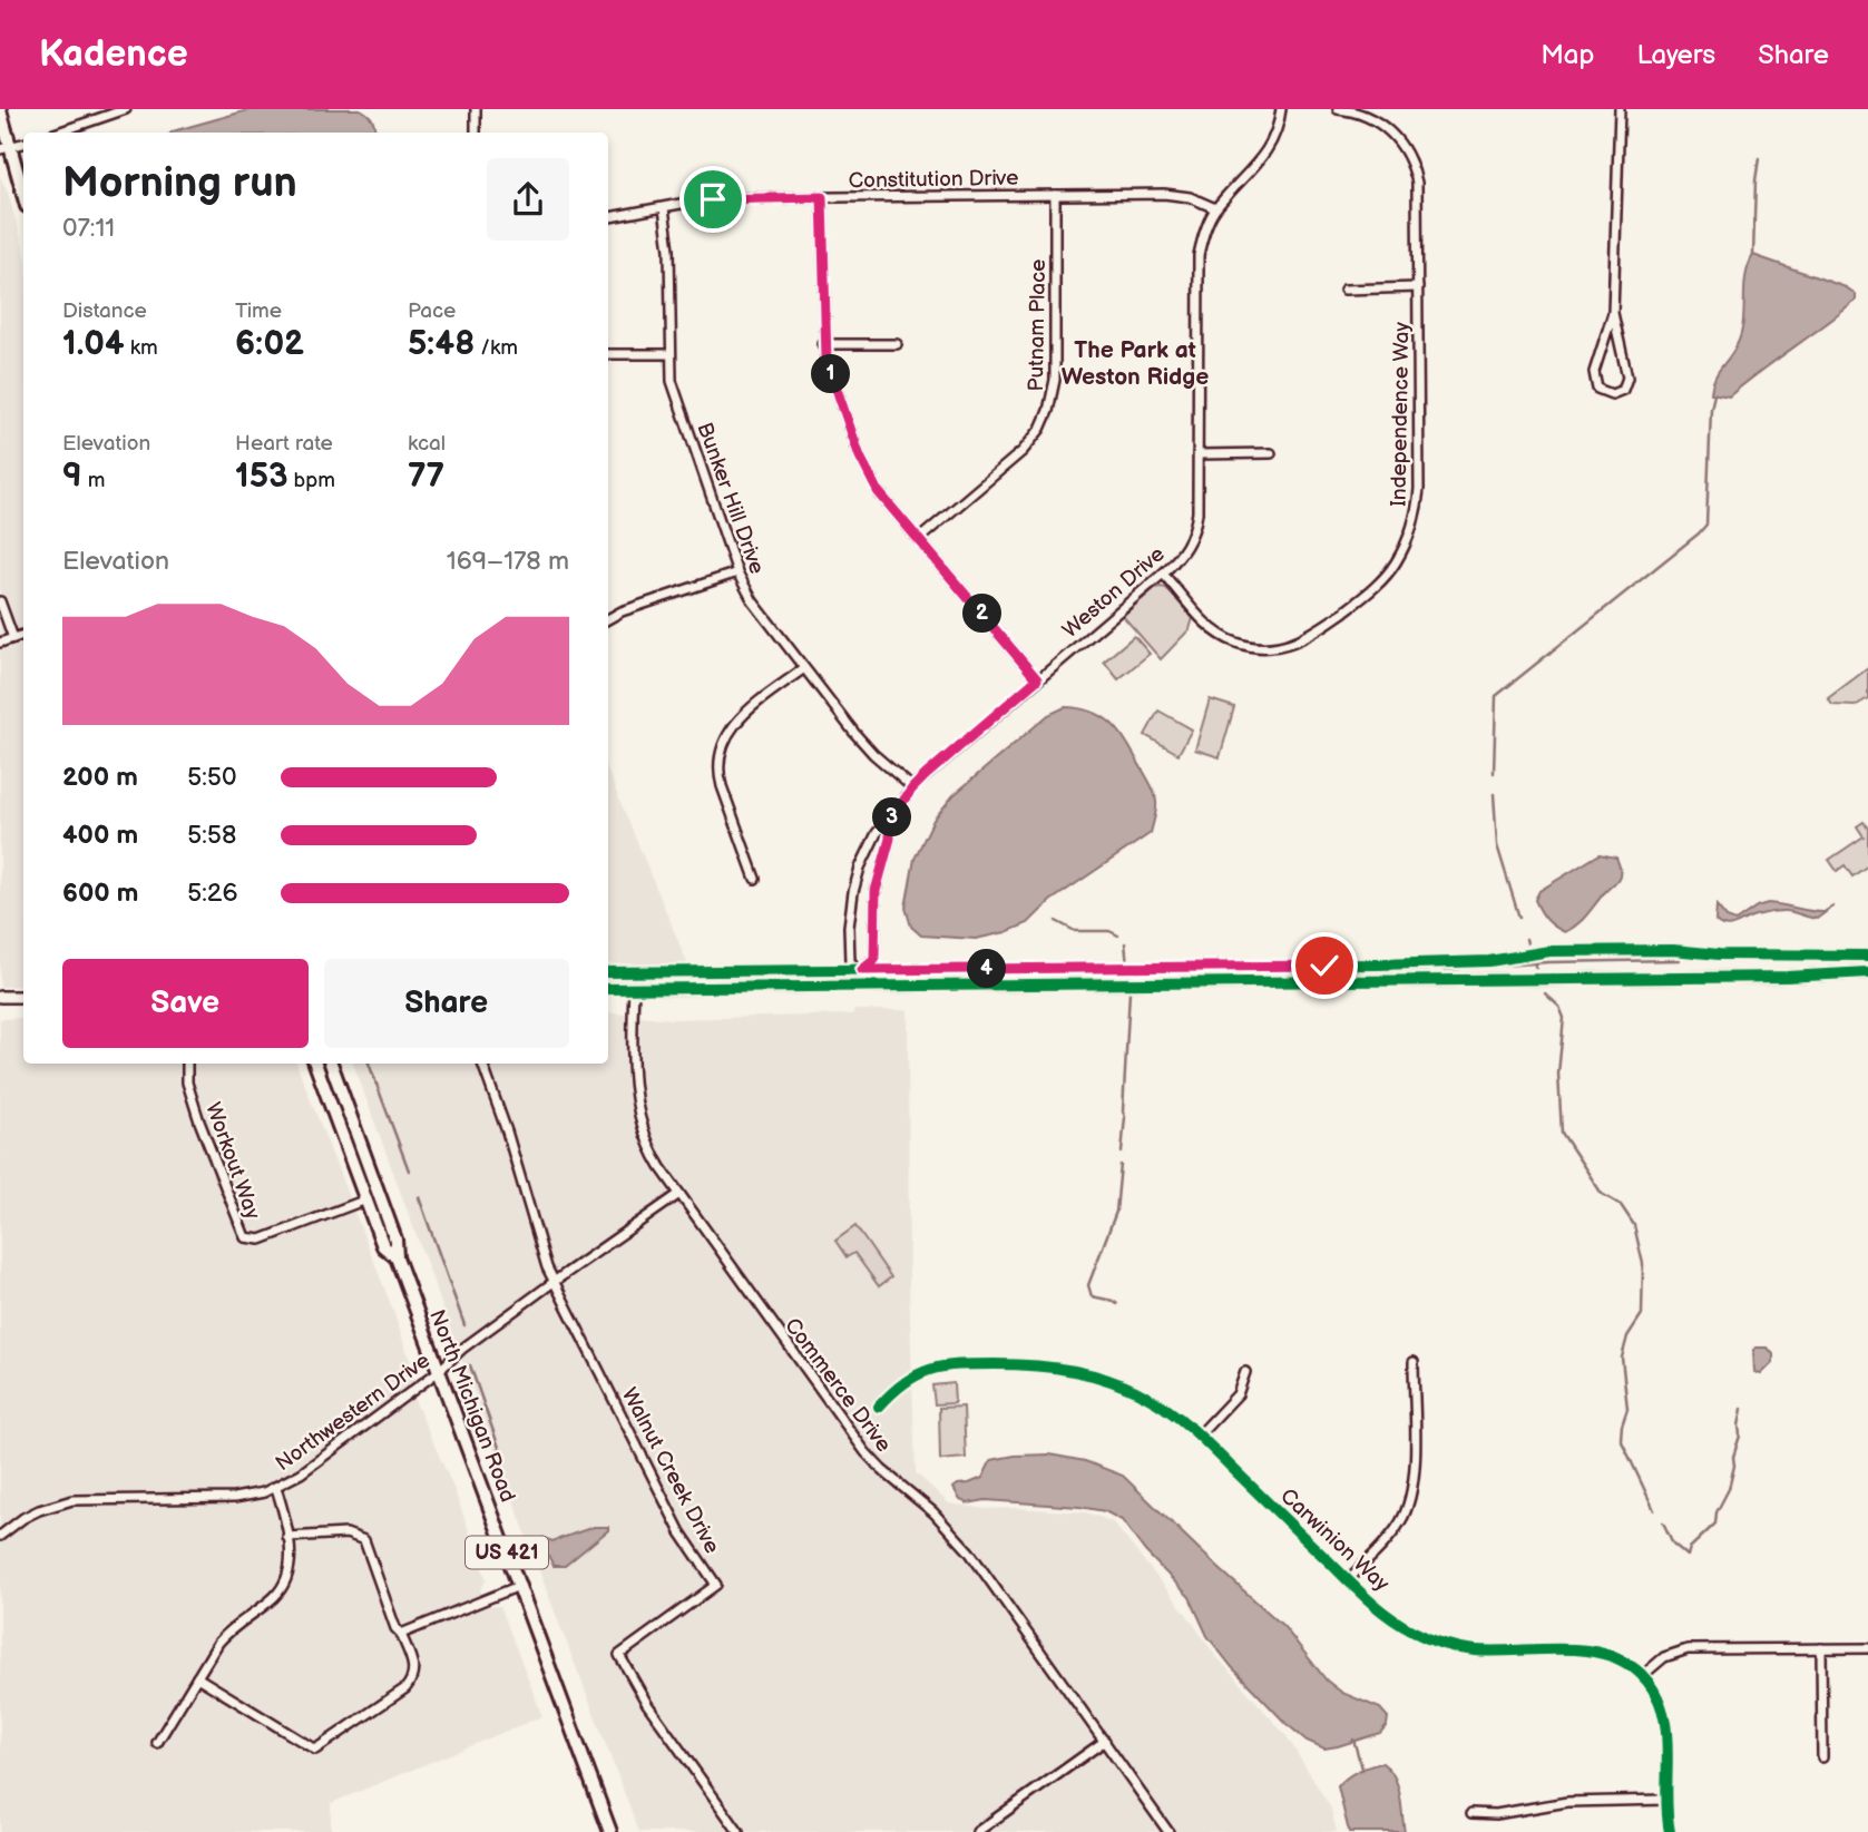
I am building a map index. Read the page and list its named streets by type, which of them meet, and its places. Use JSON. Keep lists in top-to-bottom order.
{
  "streets": {
    "main road": ["North Michigan Road", "US 421"],
    "street": [
      "Constitution Drive",
      "Putnam Place",
      "Independence Way",
      "Bunker Hill Drive",
      "Weston Drive",
      "Workout Way",
      "Commerce Drive",
      "Northwestern Drive",
      "Walnut Creek Drive",
      "Carwinion Way"
    ]
  },
  "crossings": [
    ["Constitution Drive", "Putnam Place"],
    ["Constitution Drive", "Bunker Hill Drive"],
    ["Constitution Drive", "Weston Drive"],
    ["Independence Way", "Weston Drive"],
    ["Bunker Hill Drive", "Weston Drive"],
    ["Workout Way", "North Michigan Road"],
    ["Commerce Drive", "Northwestern Drive"],
    ["North Michigan Road", "Northwestern Drive"],
    ["Northwestern Drive", "Walnut Creek Drive"]
  ],
  "districts": ["The Park at Weston Ridge"],
  "page": {
    "header": "Kadence",
    "nav": ["Map", "Layers", "Share"],
    "heading": ["Morning run", "07:11"],
    "stats": [
      ["Distance", "1.04 km"],
      ["Time", "6:02"],
      ["Pace", "5:48 /km"],
      ["Elevation", "9 m"],
      ["Heart rate", "153 bpm"],
      ["kcal", "77"]
    ],
    "pins": [
      "1",
      "2",
      "3",
      "4"
    ],
    "chart": ["Elevation", "169–178 m"],
    "list": [
      {
        "name": "200 m",
        "note": "5:50"
      },
      {
        "name": "400 m",
        "note": "5:58"
      },
      {
        "name": "600 m",
        "note": "5:26"
      }
    ],
    "buttons": ["Save", "Share"]
  }
}
